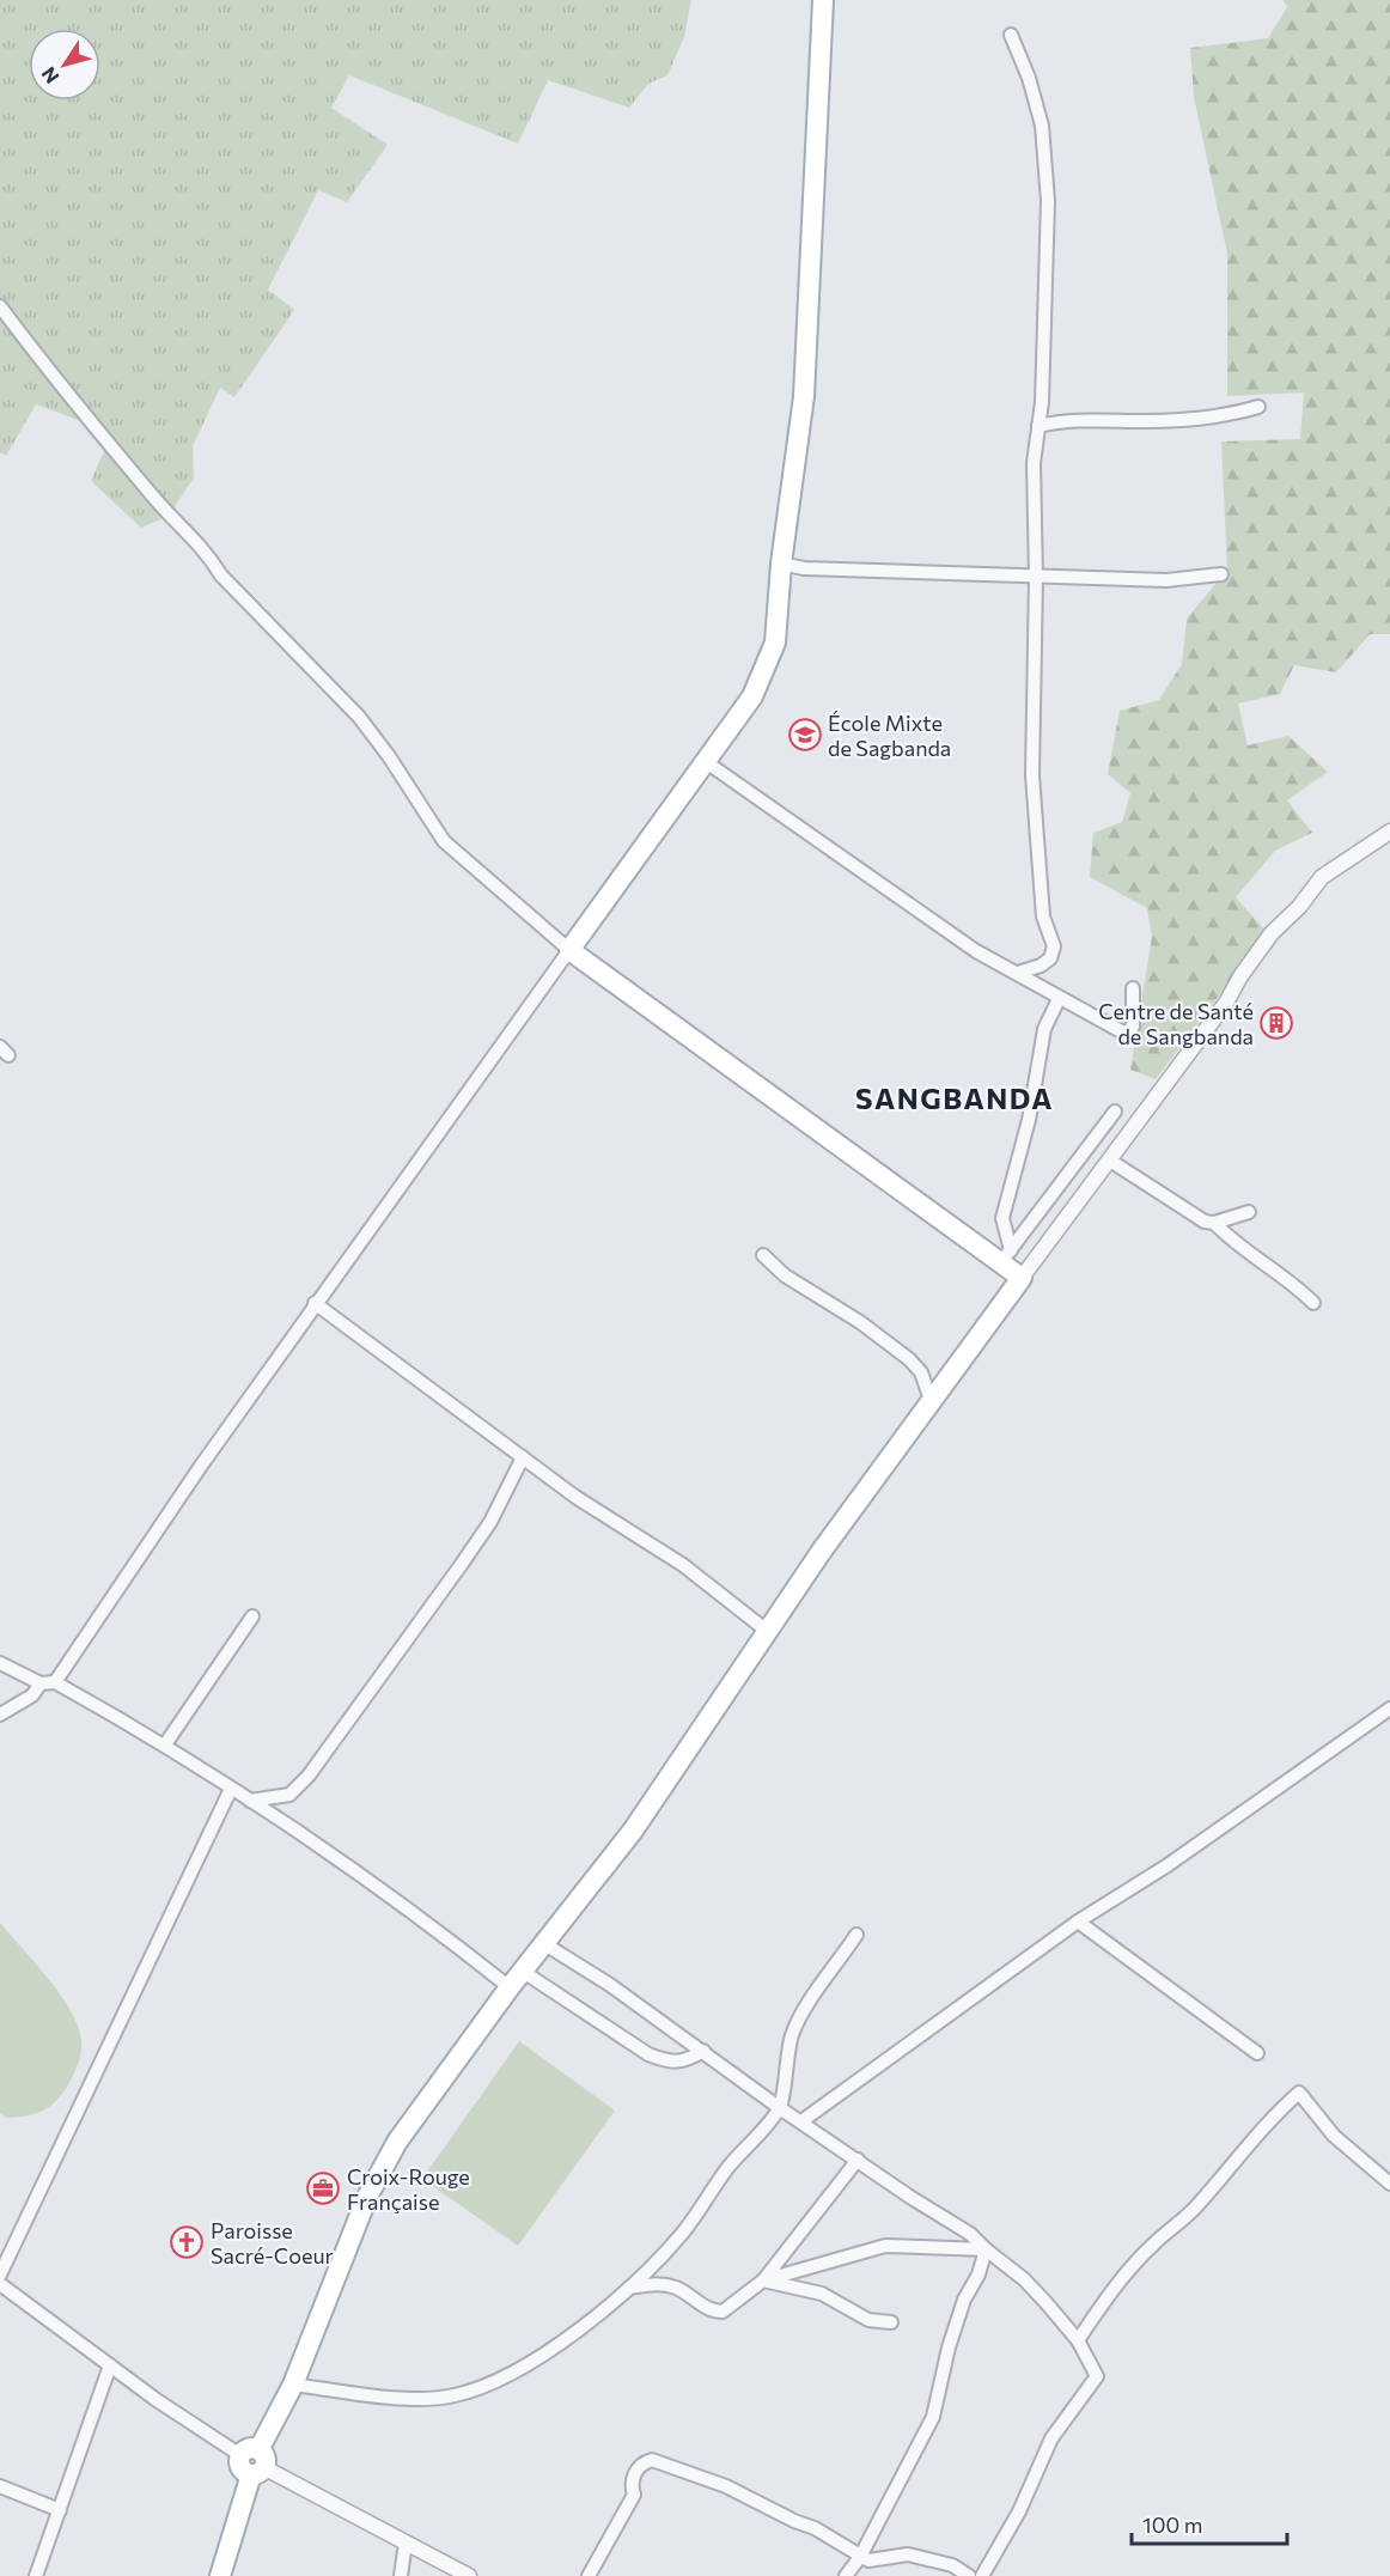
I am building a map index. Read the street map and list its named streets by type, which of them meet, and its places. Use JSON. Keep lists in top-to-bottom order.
{
  "districts": ["SANGBANDA"],
  "places": {
    "school or university": ["École Mixte de Sagbanda"],
    "building": ["Centre de Santé de Sangbanda"],
    "office": ["Croix-Rouge Française"],
    "church": ["Paroisse Sacré-Coeur"]
  },
  "scale_bar": "100 m",
  "north": "bottom left"
}
